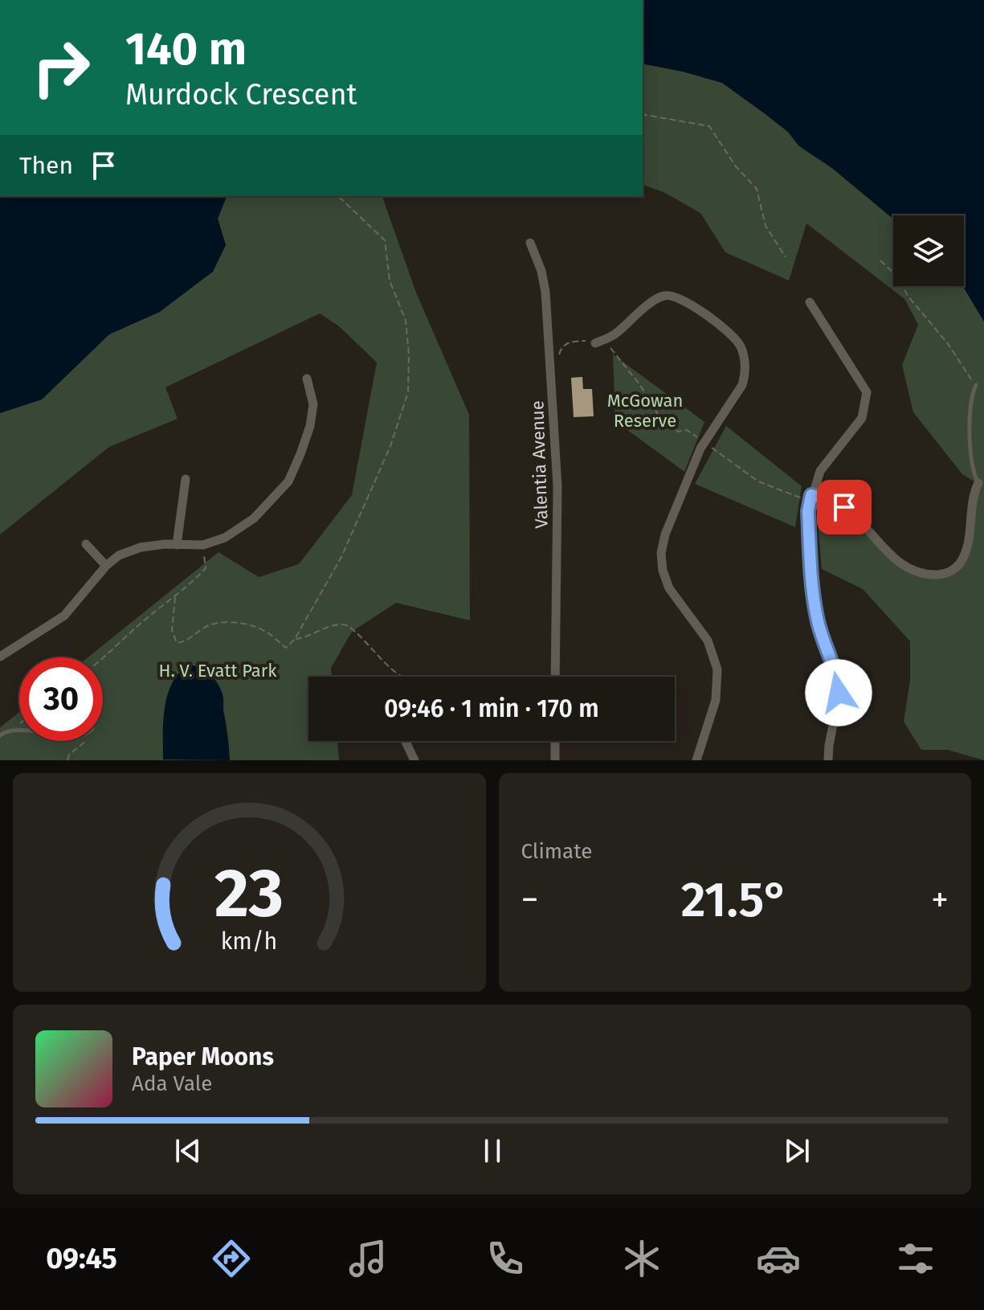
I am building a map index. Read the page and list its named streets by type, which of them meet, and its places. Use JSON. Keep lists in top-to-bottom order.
{
  "streets": {
    "street": ["Valentia Avenue"]
  },
  "parks": ["McGowan Reserve", "H. V. Evatt Park"],
  "page": {
    "turn": ["140 m", "Murdock Crescent"],
    "then": "Then",
    "limit": "30",
    "trip": "09:46 · 1 min · 170 m",
    "tile": "Climate",
    "heat": ["−", "21.5°", "+"],
    "song": ["Paper Moons", "Ada Vale"],
    "tabs": "09:45",
    "gauge": ["23", "km/h"]
  }
}
